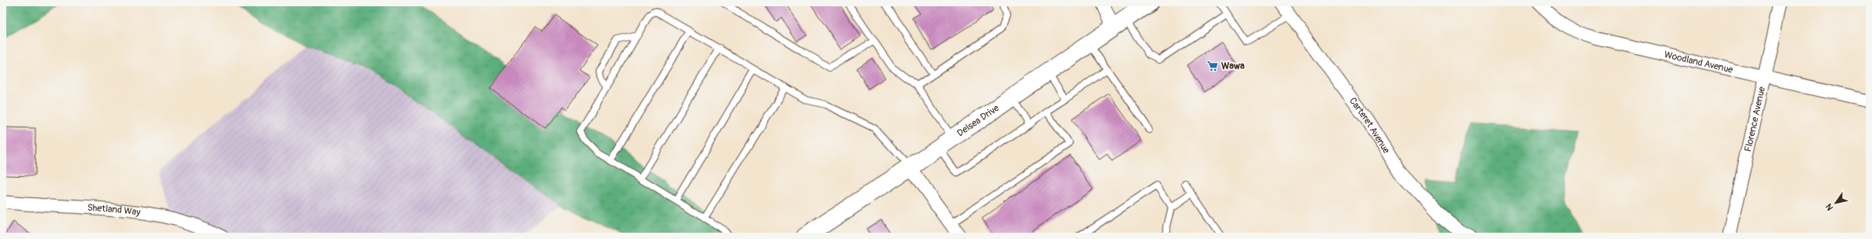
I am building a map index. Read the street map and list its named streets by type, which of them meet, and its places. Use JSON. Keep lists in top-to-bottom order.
{
  "streets": {
    "main road": ["Delsea Drive"],
    "street": [
      "Woodland Avenue",
      "Florence Avenue",
      "Carteret Avenue",
      "Shetland Way"
    ]
  },
  "crossings": [
    ["Woodland Avenue", "Florence Avenue"]
  ],
  "places": {
    "supermarket": ["Wawa"]
  },
  "north": "bottom left"
}
